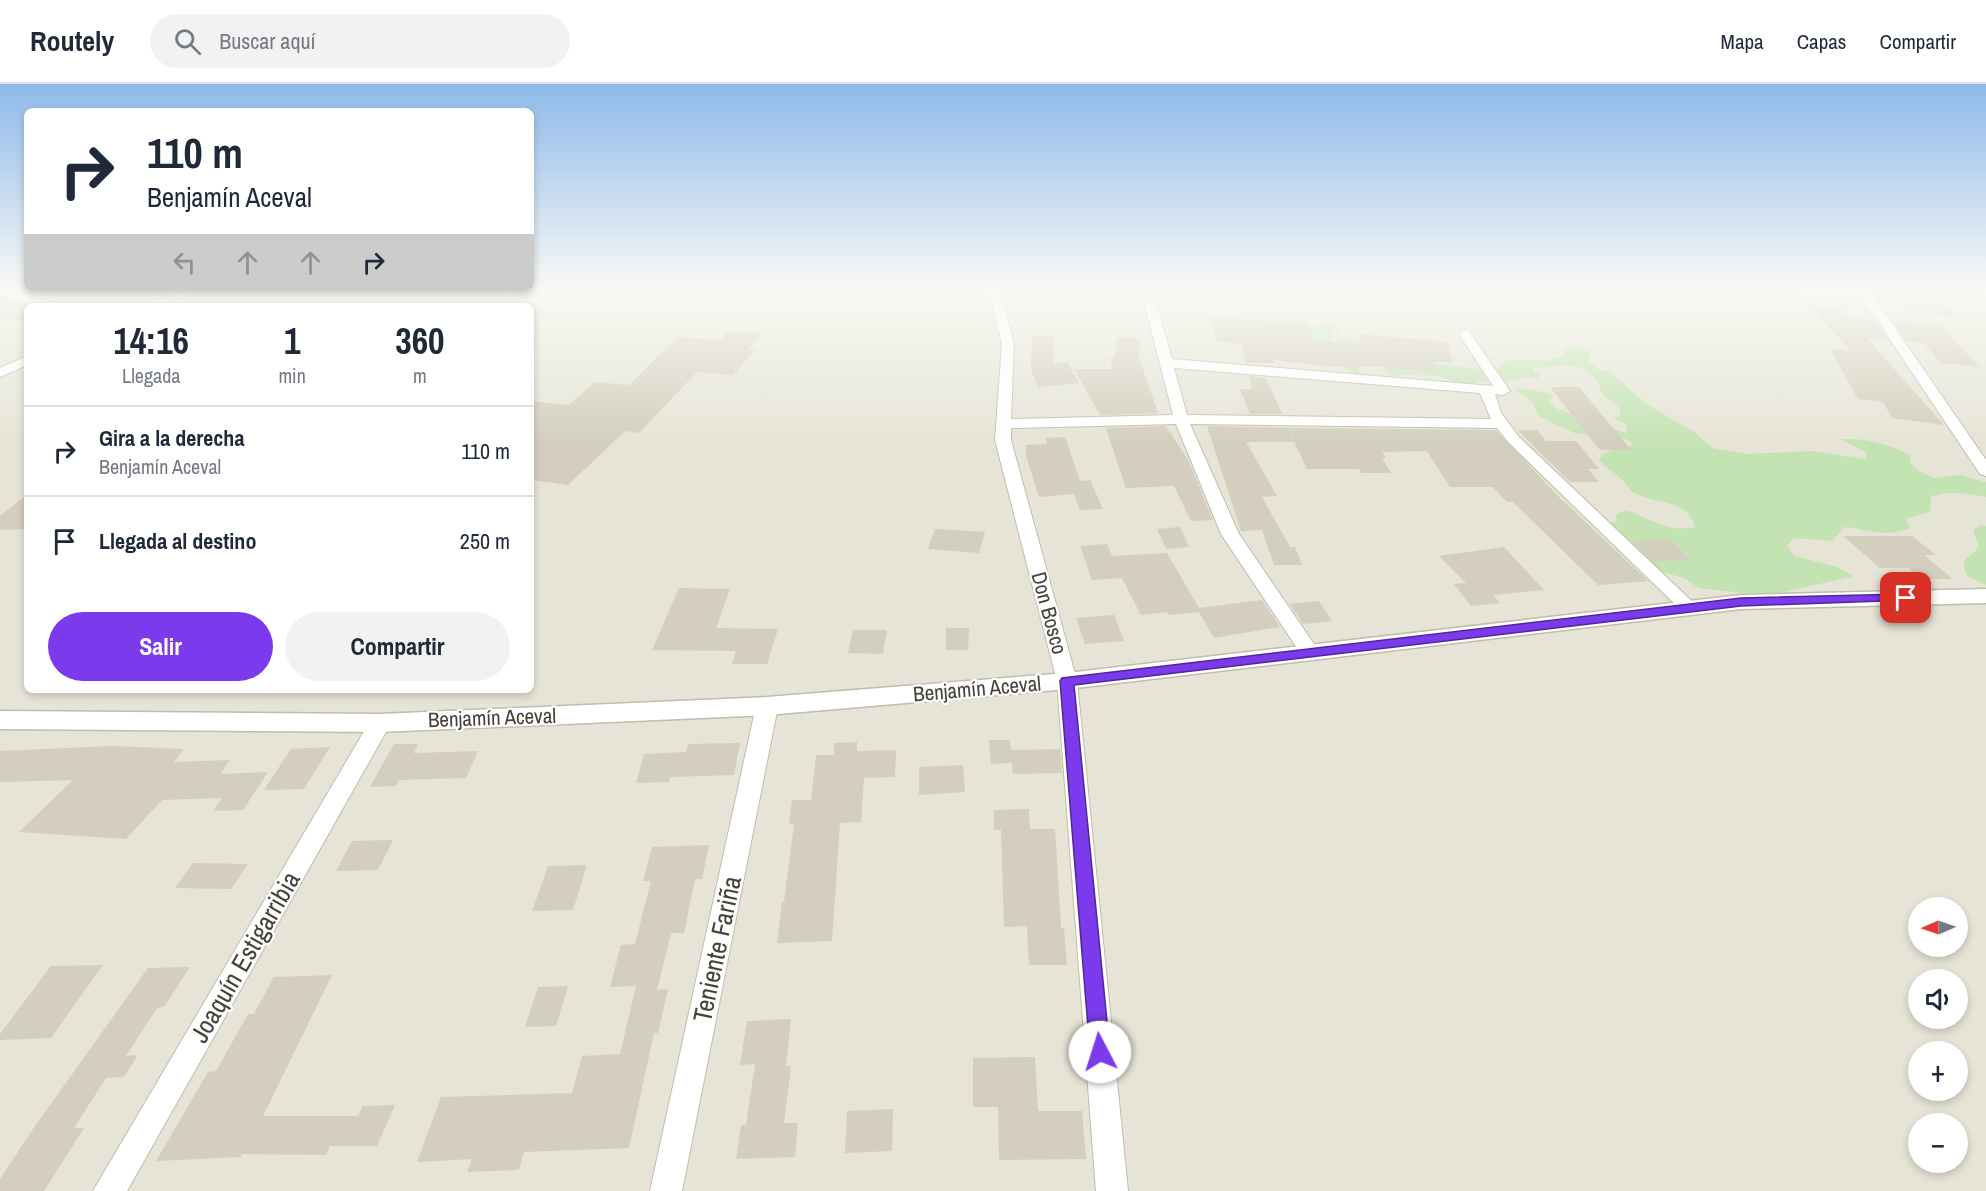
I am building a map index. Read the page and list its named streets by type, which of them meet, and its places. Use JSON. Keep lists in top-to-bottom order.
{
  "streets": {
    "street": [
      "Don Bosco",
      "Benjamín Aceval",
      "Teniente Fariña",
      "Joaquín Estigarribia"
    ]
  },
  "crossings": [
    ["Don Bosco", "Benjamín Aceval"],
    ["Benjamín Aceval", "Teniente Fariña"],
    ["Benjamín Aceval", "Joaquín Estigarribia"]
  ],
  "north": "left",
  "page": {
    "header": "Routely",
    "search": "Buscar aquí",
    "nav": ["Mapa", "Capas", "Compartir"],
    "turn": ["110 m", "Benjamín Aceval"],
    "eta": [
      "14:16",
      "Llegada",
      "1",
      "min",
      "360",
      "m"
    ],
    "list": [
      {
        "name": "Gira a la derecha",
        "note": "Benjamín Aceval",
        "value": "110 m"
      },
      {
        "name": "Llegada al destino",
        "value": "250 m"
      }
    ],
    "buttons": ["Salir", "Compartir"],
    "map_buttons": ["+", "−"]
  }
}
